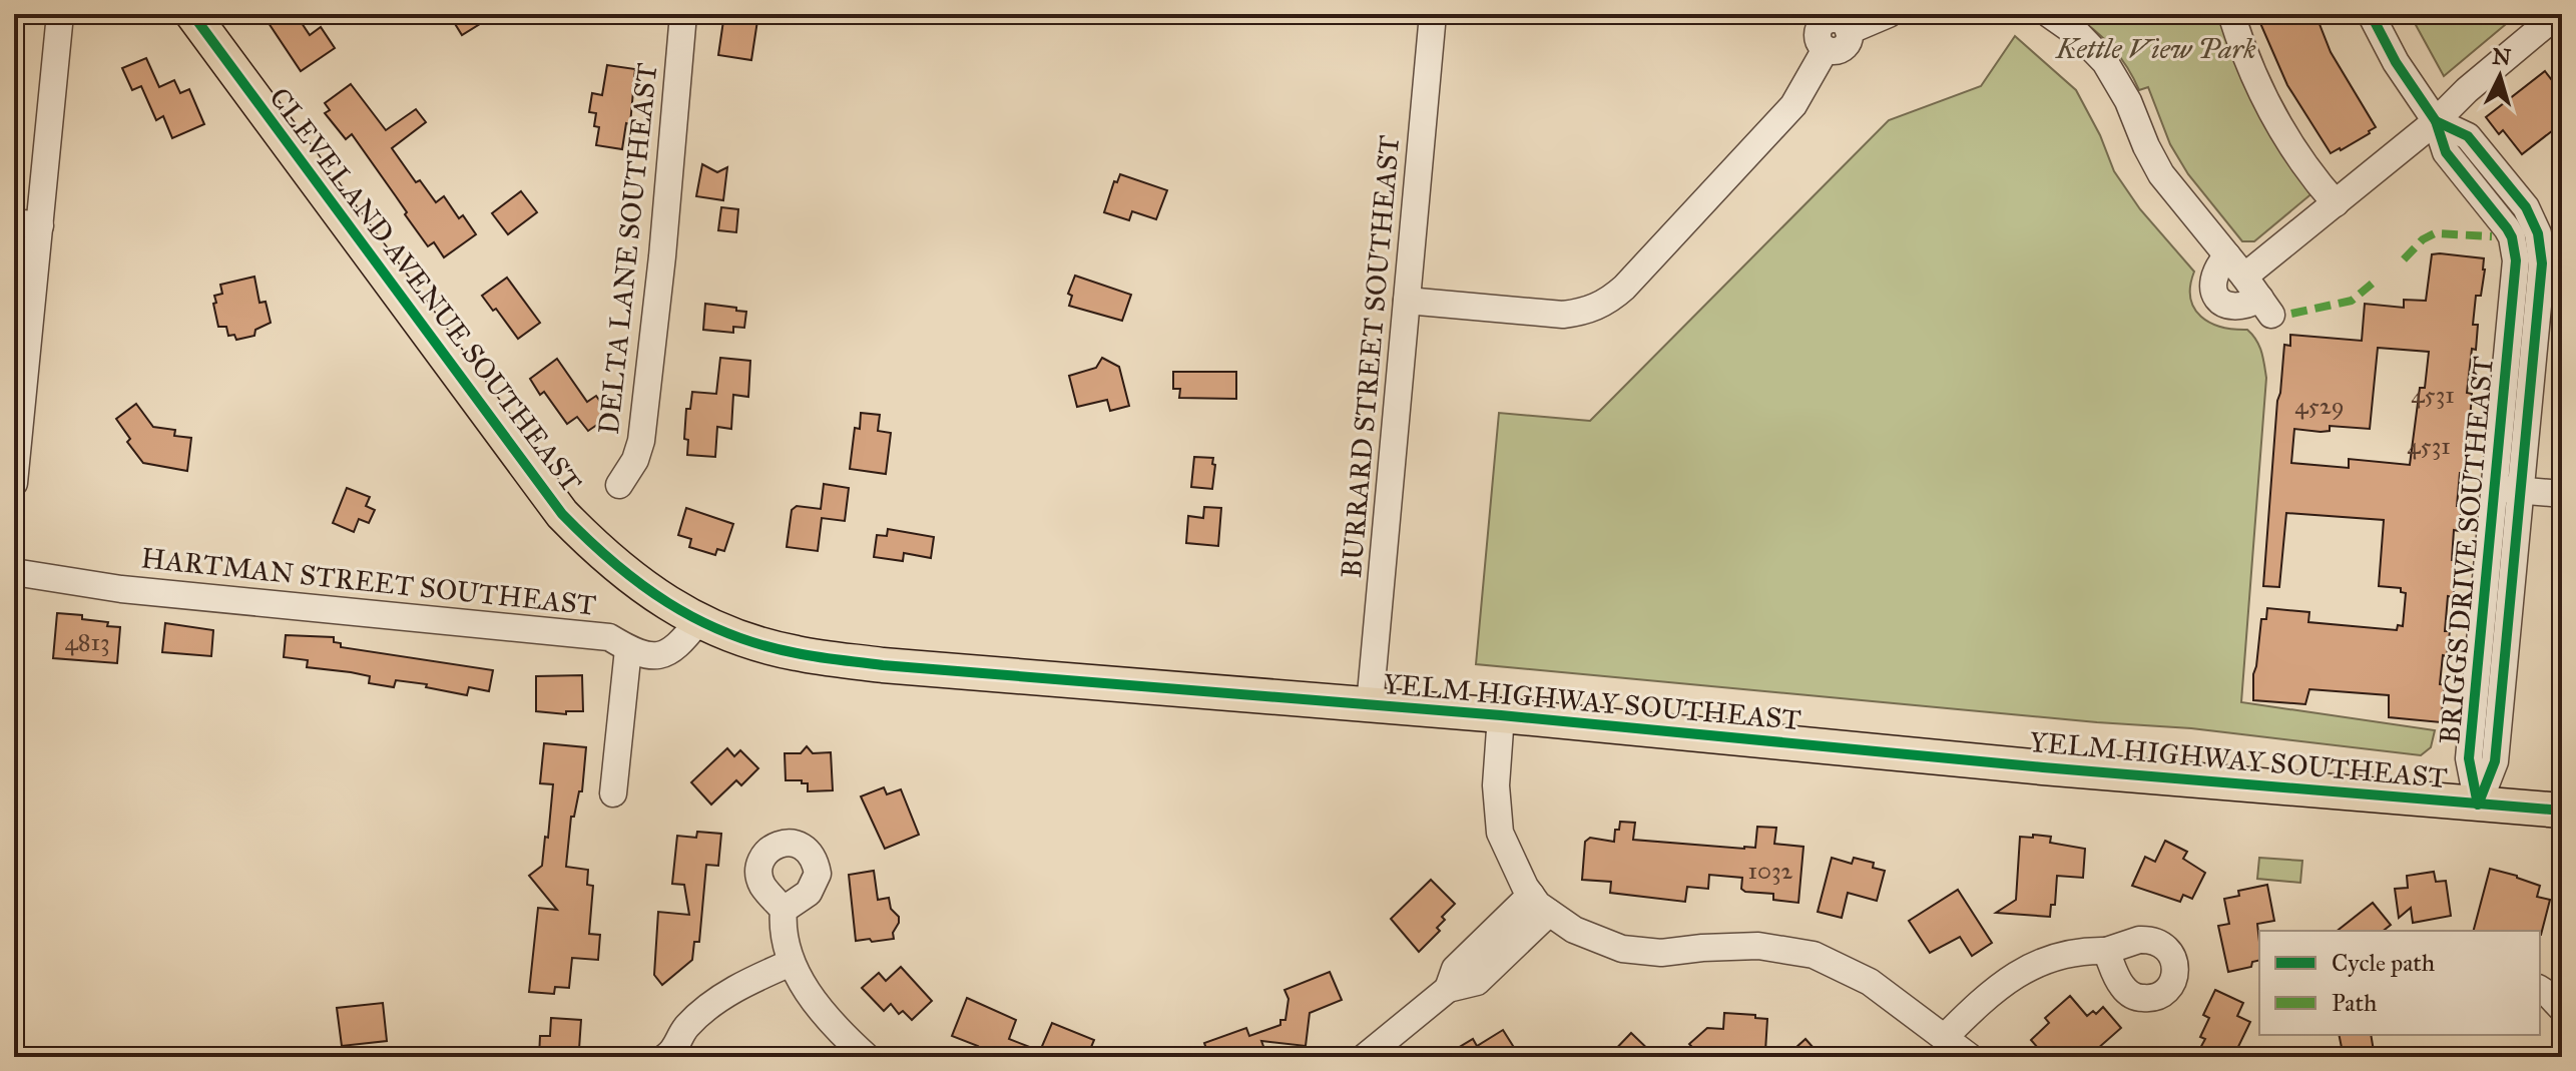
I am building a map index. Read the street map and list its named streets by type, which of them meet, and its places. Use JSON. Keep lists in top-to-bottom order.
{
  "streets": {
    "main road": ["CLEVELAND AVENUE SOUTHEAST", "YELM HIGHWAY SOUTHEAST"],
    "street": [
      "DELTA LANE SOUTHEAST",
      "BURRARD STREET SOUTHEAST",
      "BRIGGS DRIVE SOUTHEAST",
      "HARTMAN STREET SOUTHEAST"
    ]
  },
  "crossings": [
    ["CLEVELAND AVENUE SOUTHEAST", "YELM HIGHWAY SOUTHEAST"],
    ["BURRARD STREET SOUTHEAST", "YELM HIGHWAY SOUTHEAST"],
    ["BRIGGS DRIVE SOUTHEAST", "YELM HIGHWAY SOUTHEAST"],
    ["HARTMAN STREET SOUTHEAST", "YELM HIGHWAY SOUTHEAST"]
  ],
  "parks": ["Kettle View Park"],
  "house_numbers": [
    "4531",
    "4529",
    "4531",
    "4813",
    "1032"
  ],
  "legend": ["Cycle path", "Path"],
  "north": "top"
}
